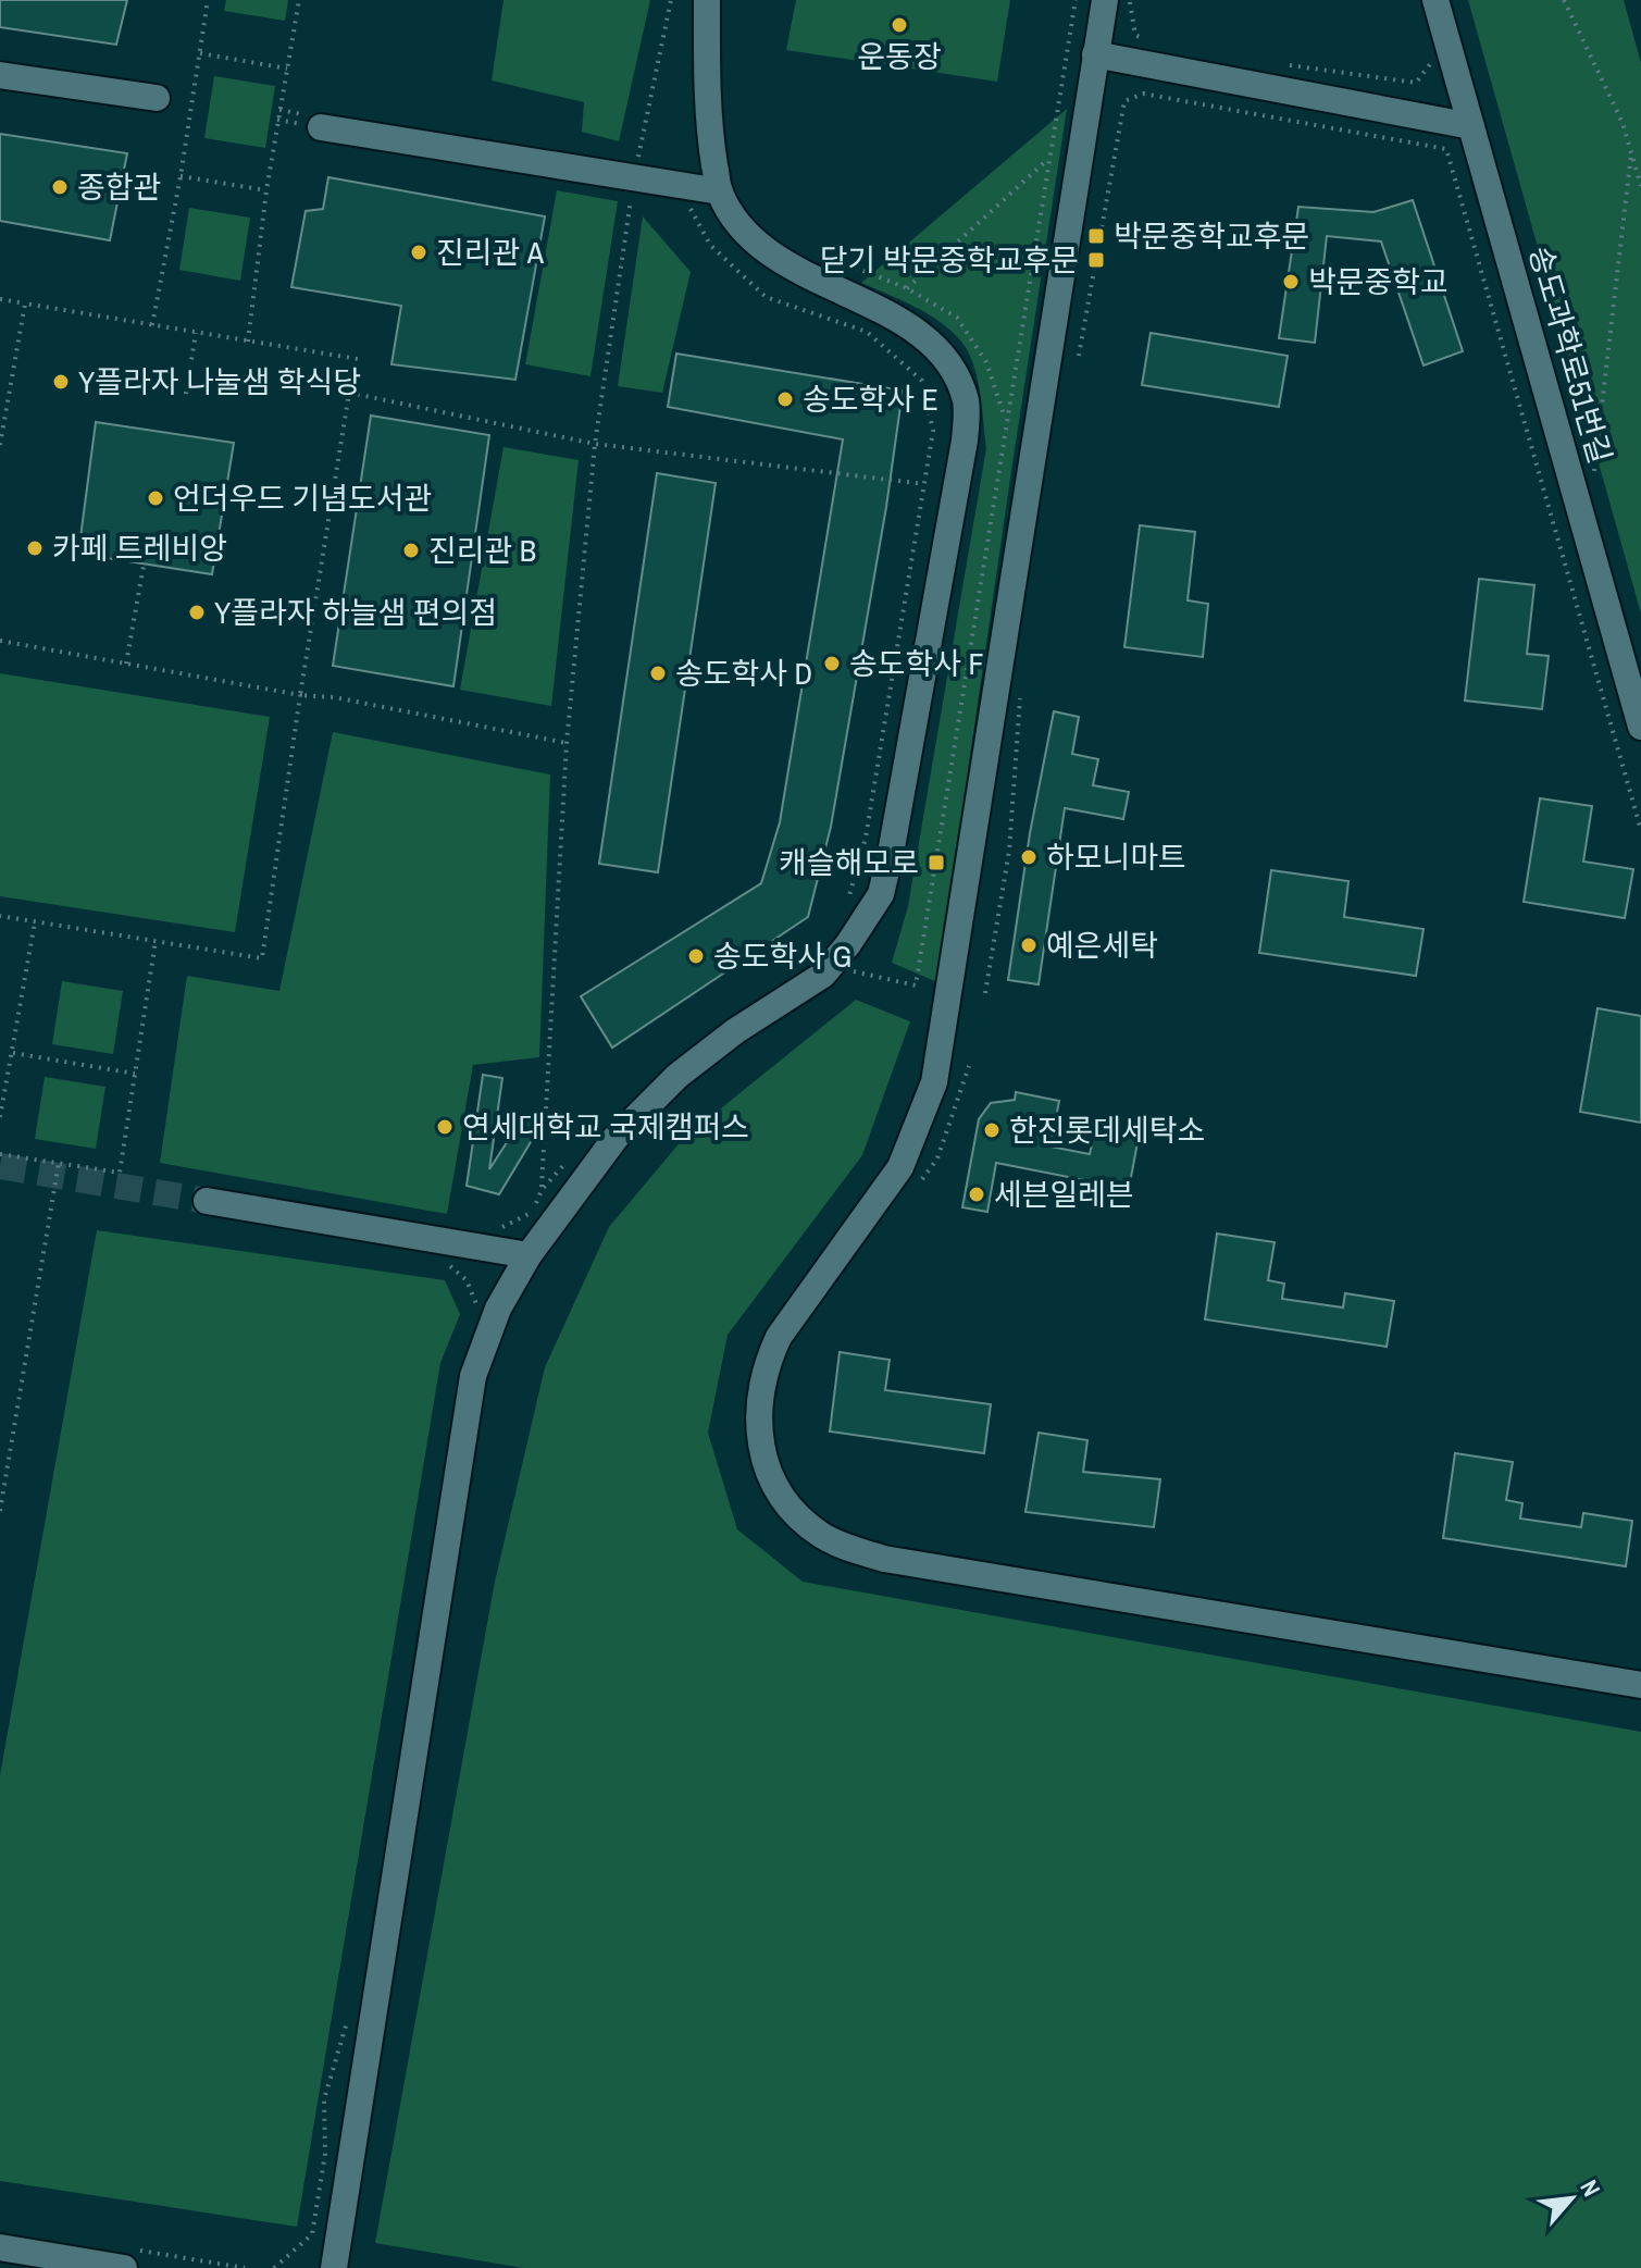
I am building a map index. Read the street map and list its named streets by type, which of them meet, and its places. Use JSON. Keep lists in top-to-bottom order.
{
  "streets": {
    "street": ["송도과학로51번길"]
  },
  "places": {
    "other": [
      "운동장",
      "종합관",
      "진리관 A",
      "박문중학교",
      "Y플라자 나눌샘 학식당",
      "송도학사 E",
      "언더우드 기념도서관",
      "카페 트레비앙",
      "진리관 B",
      "Y플라자 하늘샘 편의점",
      "송도학사 F",
      "송도학사 D",
      "하모니마트",
      "예은세탁",
      "송도학사 G",
      "연세대학교 국제캠퍼스",
      "한진롯데세탁소",
      "세븐일레븐"
    ],
    "transit": ["박문중학교후문", "닫기 박문중학교후문", "캐슬해모로"]
  },
  "north": "top right"
}
